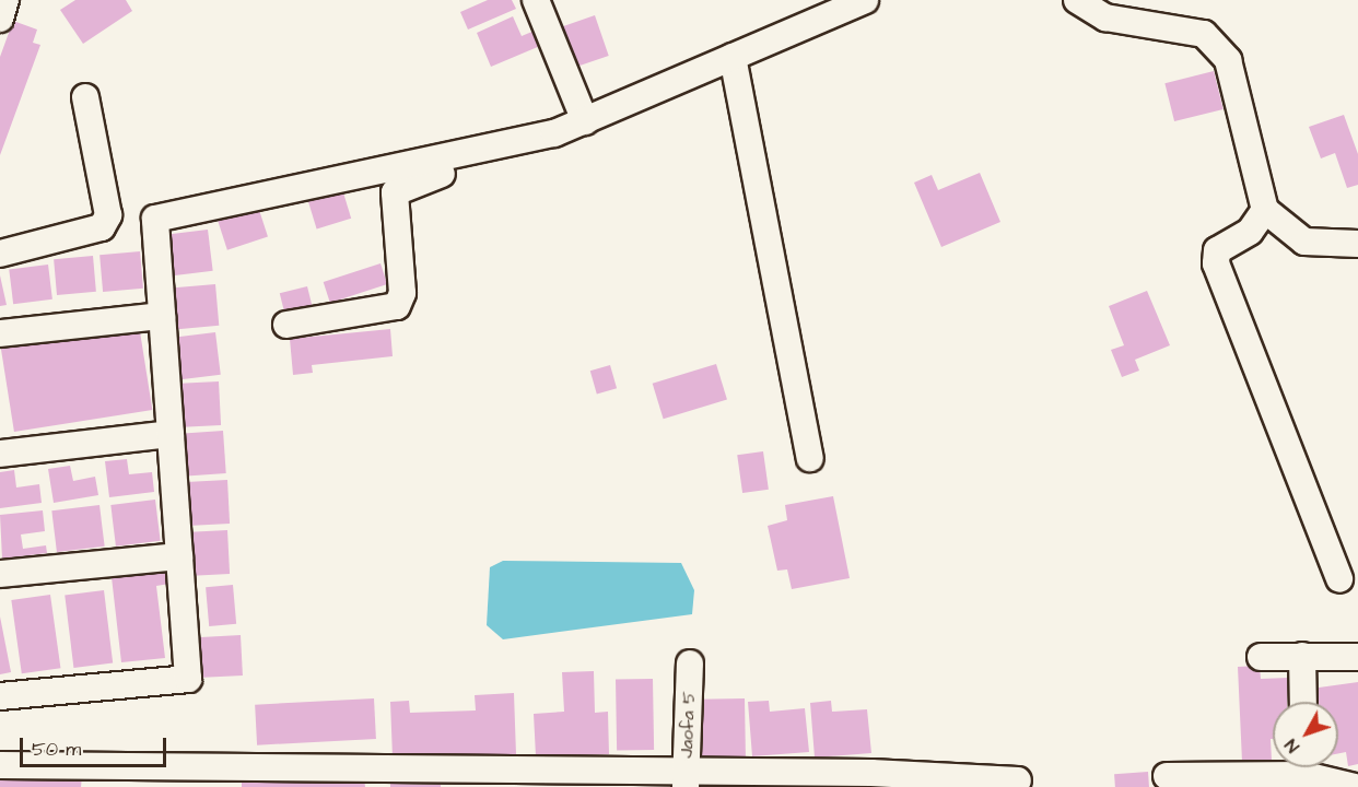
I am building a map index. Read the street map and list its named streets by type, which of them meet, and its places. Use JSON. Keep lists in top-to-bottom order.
{
  "streets": {
    "street": ["Jaofa 5"]
  },
  "scale_bar": "50 m",
  "north": "bottom left"
}
